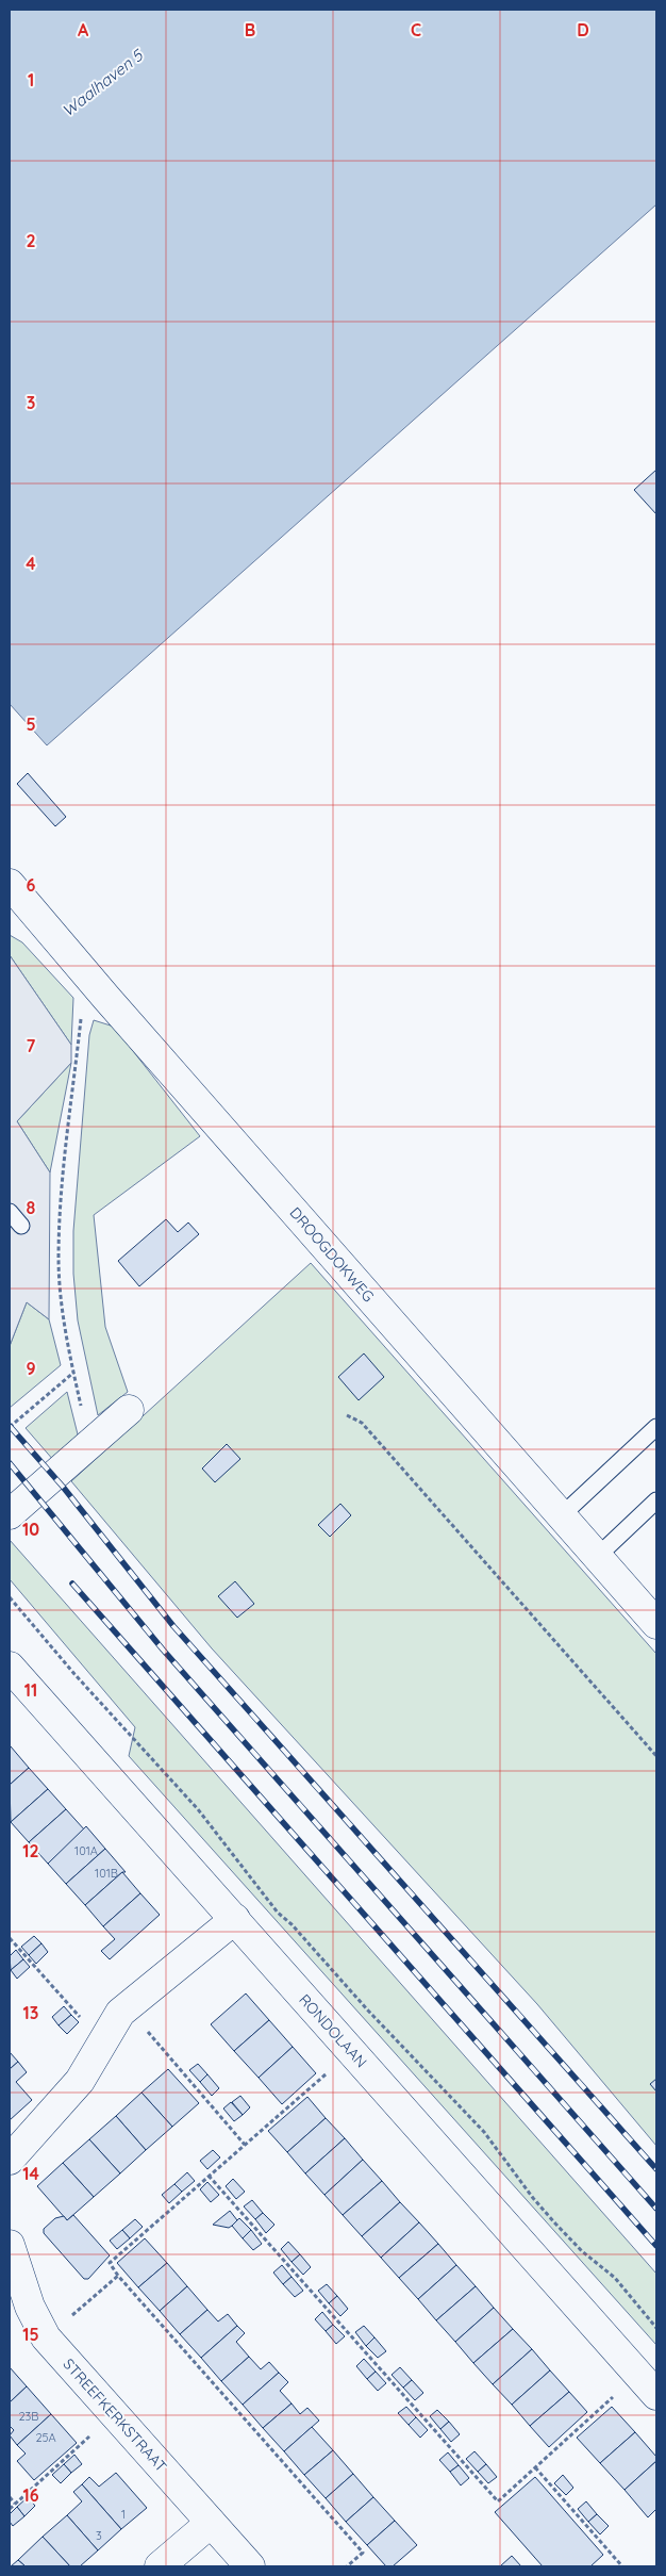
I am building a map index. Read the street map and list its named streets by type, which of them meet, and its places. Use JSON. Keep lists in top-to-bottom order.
{
  "streets": {
    "street": ["DROOGDOKWEG", "RONDOLAAN", "STREEFKERKSTRAAT"]
  },
  "water": ["Waalhaven 5"],
  "house_numbers": [
    "101A",
    "101B",
    "23B",
    "25A",
    "1",
    "3"
  ],
  "grid": {
    "columns": [
      "A",
      "B",
      "C",
      "D"
    ],
    "rows": [
      "1",
      "2",
      "3",
      "4",
      "5",
      "6",
      "7",
      "8",
      "9",
      "10",
      "11",
      "12",
      "13",
      "14",
      "15",
      "16"
    ]
  }
}
